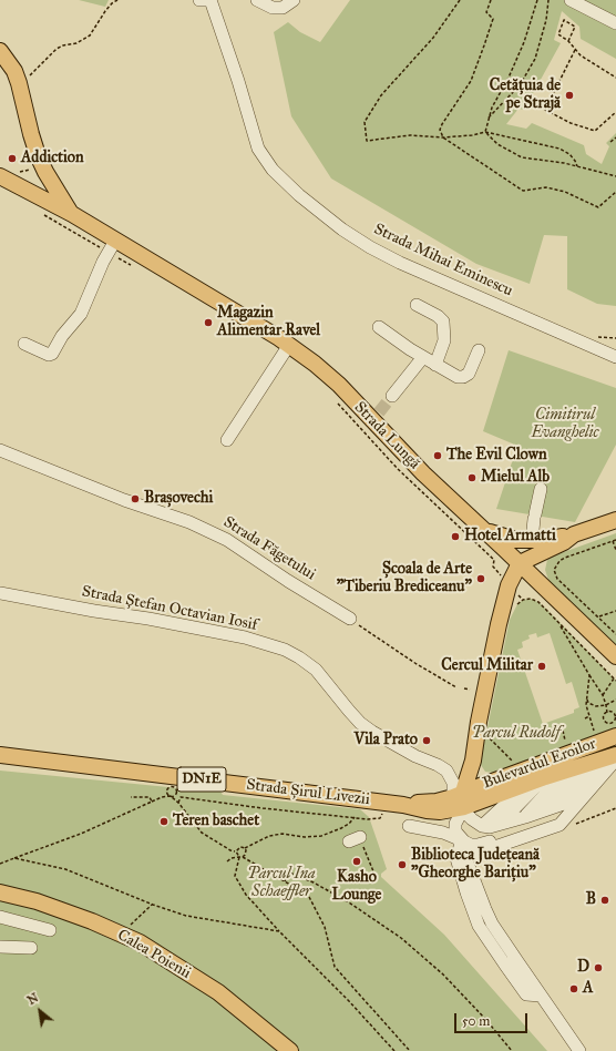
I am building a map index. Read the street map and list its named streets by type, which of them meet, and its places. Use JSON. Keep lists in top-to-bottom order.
{
  "streets": {
    "main road": [
      "Strada Lungă",
      "Bulevardul Eroilor",
      "DN1E",
      "Strada Șirul Livezii",
      "Calea Poienii"
    ],
    "street": ["Strada Mihai Eminescu", "Strada Făgetului", "Strada Ștefan Octavian Iosif"]
  },
  "crossings": [
    ["Strada Ștefan Octavian Iosif", "Bulevardul Eroilor"],
    ["Strada Ștefan Octavian Iosif", "Strada Șirul Livezii"],
    ["Bulevardul Eroilor", "Strada Șirul Livezii"]
  ],
  "parks": ["Cimitirul Evanghelic", "Parcul Rudolf", "Parcul Ina Schaeffler"],
  "places": [
    "Cetățuia de pe Strajă",
    "Addiction",
    "Magazin Alimentar Ravel",
    "The Evil Clown",
    "Mielul Alb",
    "Brașovechi",
    "Hotel Armatti",
    "Școala de Arte \"Tiberiu Brediceanu\"",
    "Cercul Militar",
    "Vila Prato",
    "Teren baschet",
    "Kasho Lounge",
    "Biblioteca Județeană \"Gheorghe Barițiu\"",
    "B",
    "D",
    "A"
  ],
  "scale_bar": "50 m",
  "north": "top left"
}
